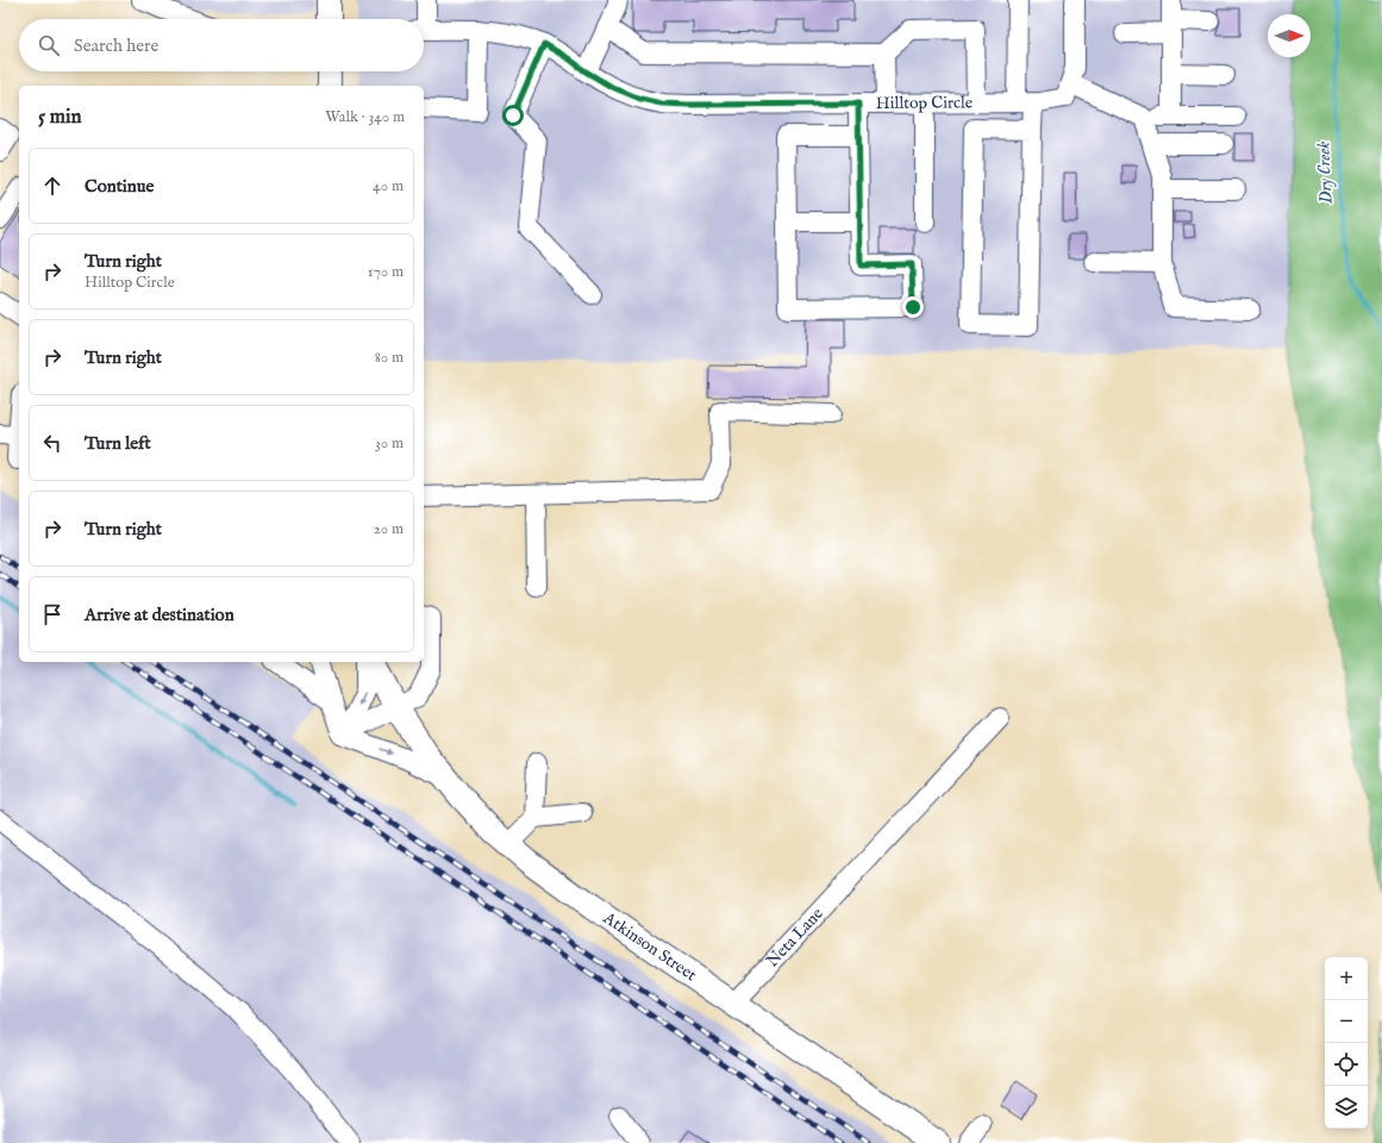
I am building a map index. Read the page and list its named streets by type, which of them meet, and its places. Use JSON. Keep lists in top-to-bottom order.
{
  "streets": {
    "main road": ["Atkinson Street"],
    "street": ["Hilltop Circle", "Neta Lane"]
  },
  "crossings": [
    ["Neta Lane", "Atkinson Street"]
  ],
  "water": ["Dry Creek"],
  "north": "right",
  "page": {
    "search": "Search here",
    "heading": ["5 min", "Walk · 340 m"],
    "list": [
      ["Continue", "40 m"],
      ["Turn right", "Hilltop Circle", "170 m"],
      ["Turn right", "80 m"],
      ["Turn left", "30 m"],
      ["Turn right", "20 m"],
      "Arrive at destination"
    ],
    "map_buttons": ["+", "−"]
  }
}
